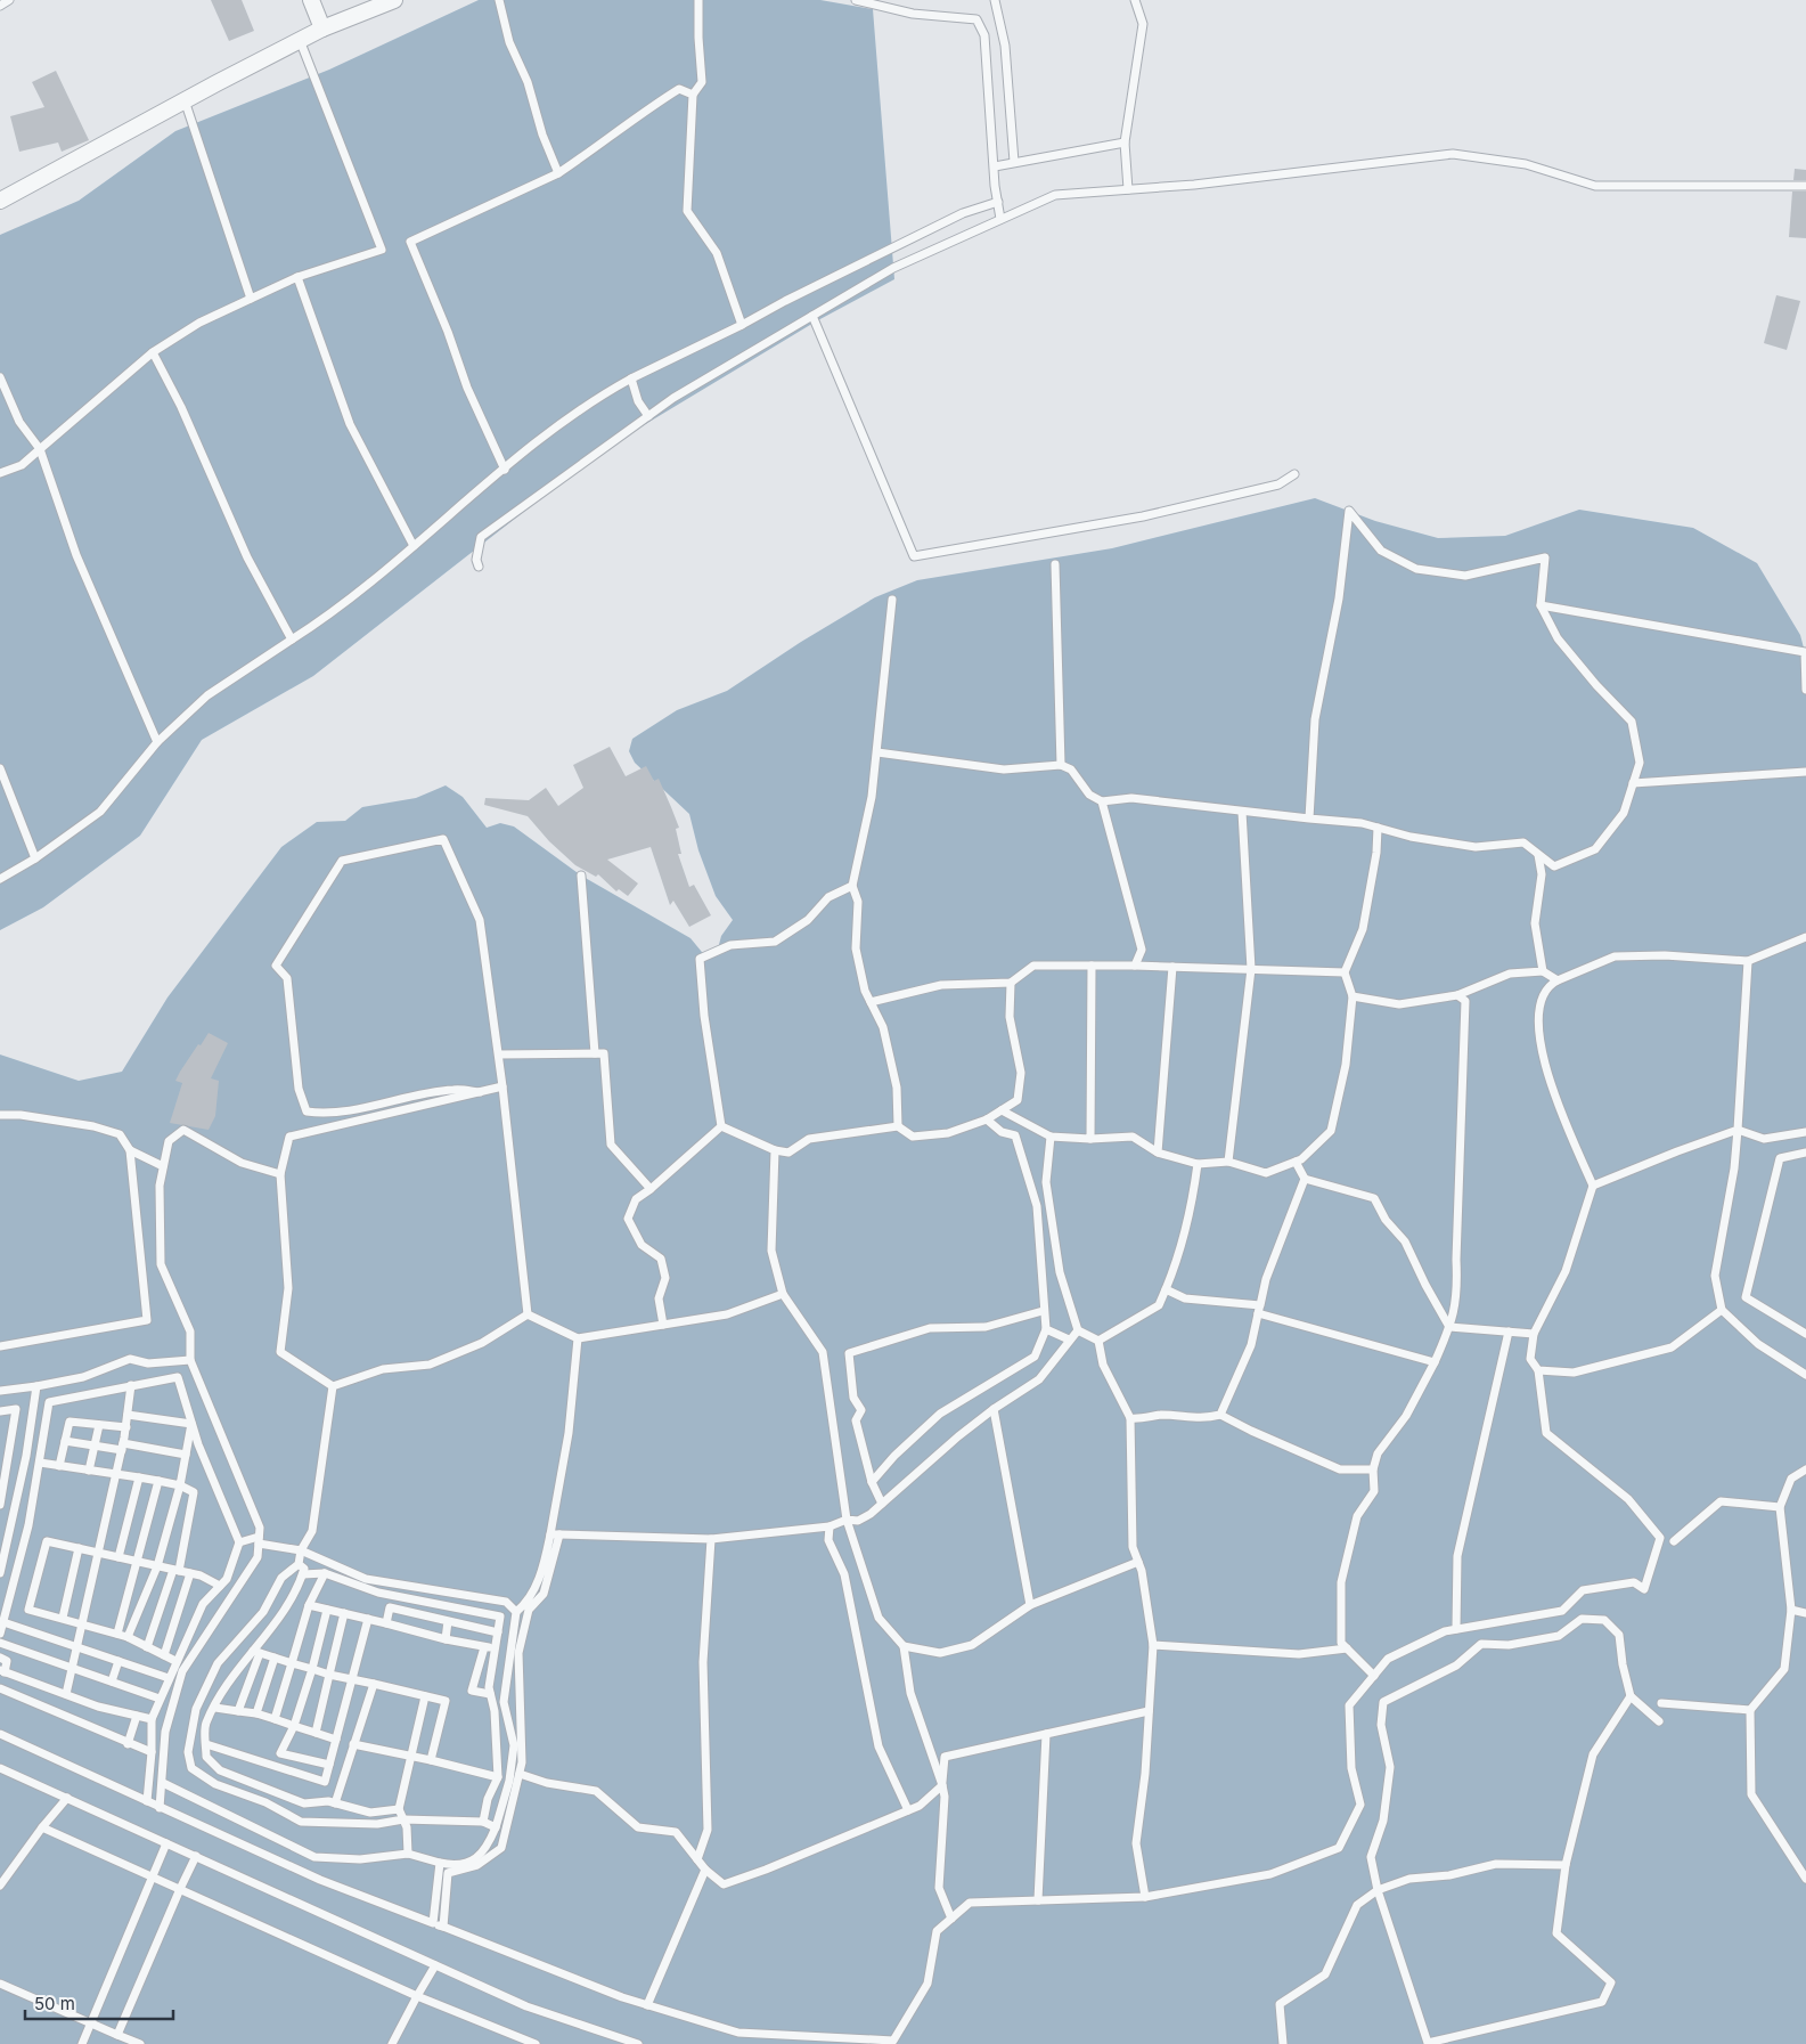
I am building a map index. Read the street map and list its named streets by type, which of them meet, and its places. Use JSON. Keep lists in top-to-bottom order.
{
  "scale_bar": "50 m"
}
